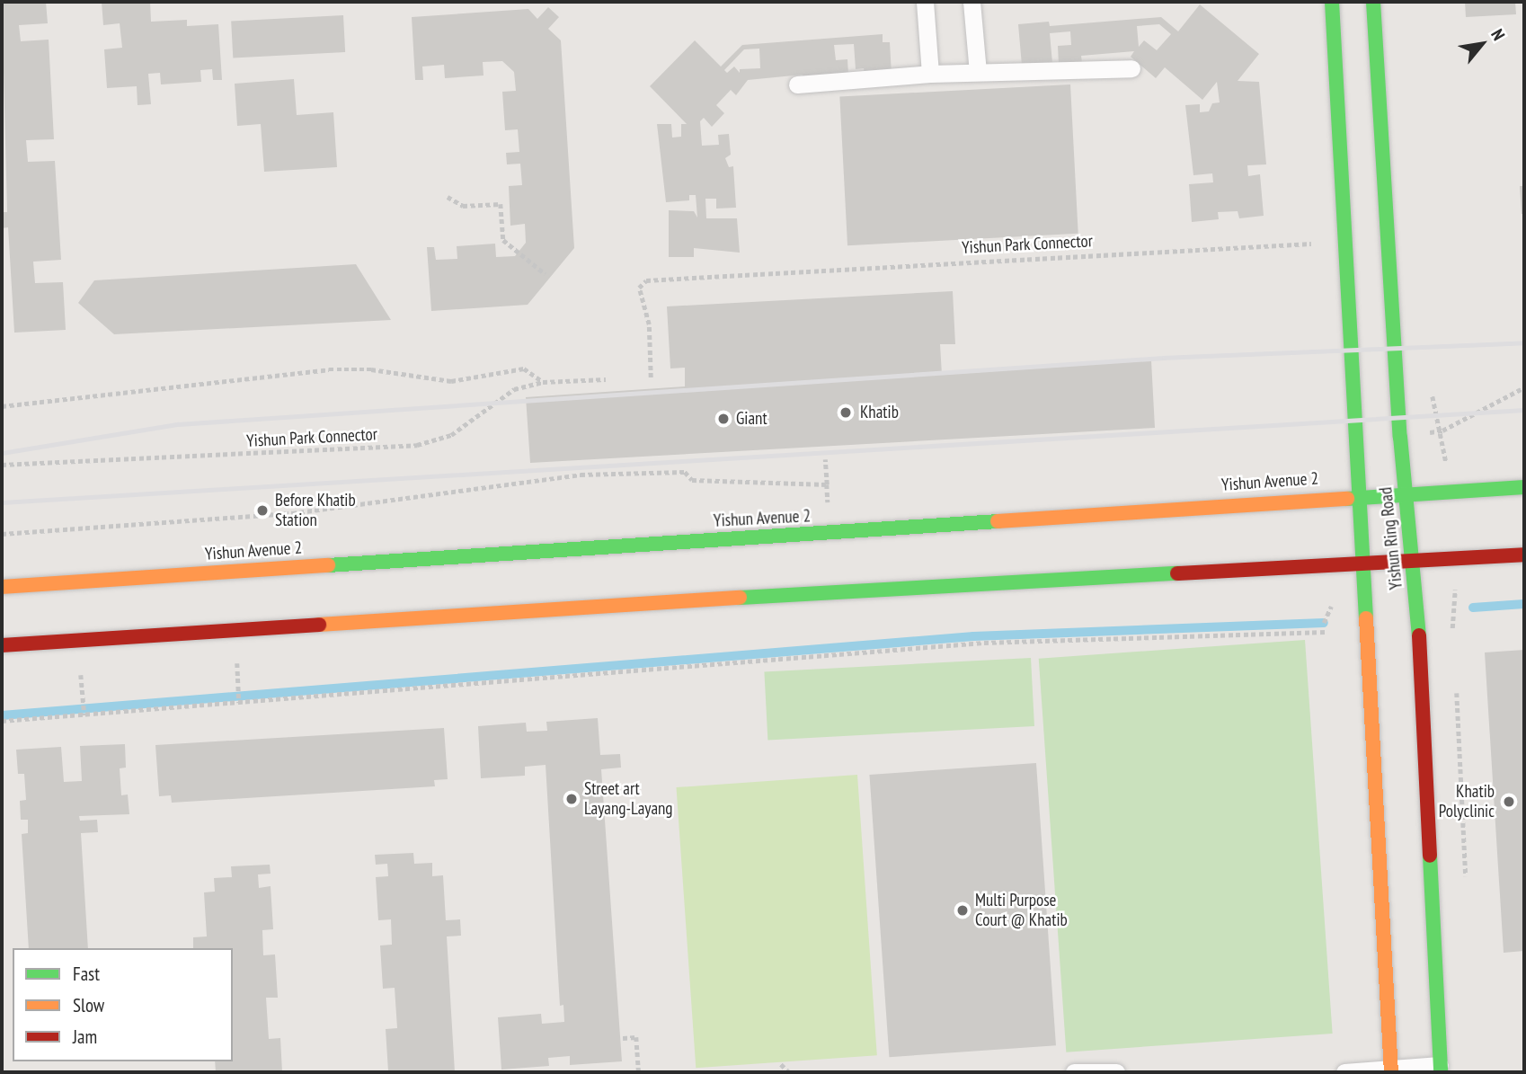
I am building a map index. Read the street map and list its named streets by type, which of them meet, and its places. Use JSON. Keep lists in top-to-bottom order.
{
  "streets": {
    "main road": ["Yishun Avenue 2", "Yishun Ring Road"],
    "path": ["Yishun Park Connector"]
  },
  "crossings": [
    ["Yishun Avenue 2", "Yishun Ring Road"]
  ],
  "places": [
    "Khatib",
    "Giant",
    "Before Khatib Station",
    "Street art Layang-Layang",
    "Khatib Polyclinic",
    "Multi Purpose Court @ Khatib"
  ],
  "legend": ["Fast", "Slow", "Jam"],
  "north": "top right"
}
